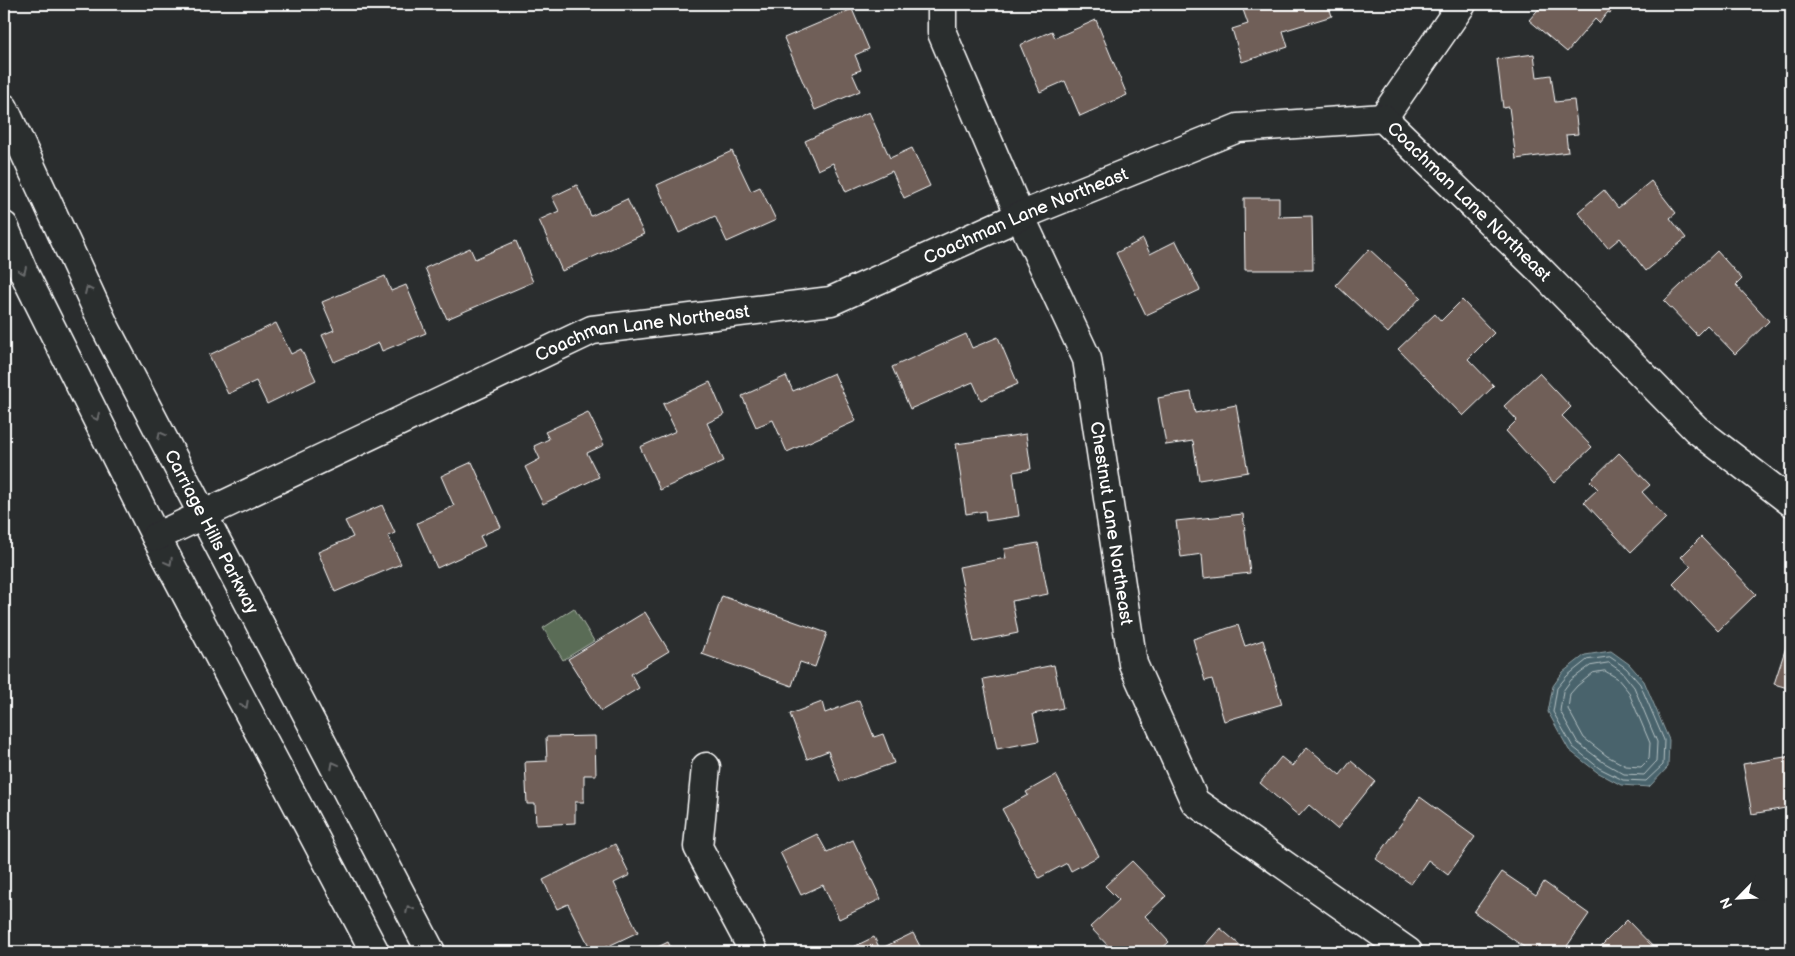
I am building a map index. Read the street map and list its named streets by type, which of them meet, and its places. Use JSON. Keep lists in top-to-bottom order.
{
  "streets": {
    "street": ["Coachman Lane Northeast", "Chestnut Lane Northeast", "Carriage Hills Parkway"]
  },
  "crossings": [
    ["Coachman Lane Northeast", "Chestnut Lane Northeast"],
    ["Coachman Lane Northeast", "Carriage Hills Parkway"]
  ],
  "north": "bottom left"
}
